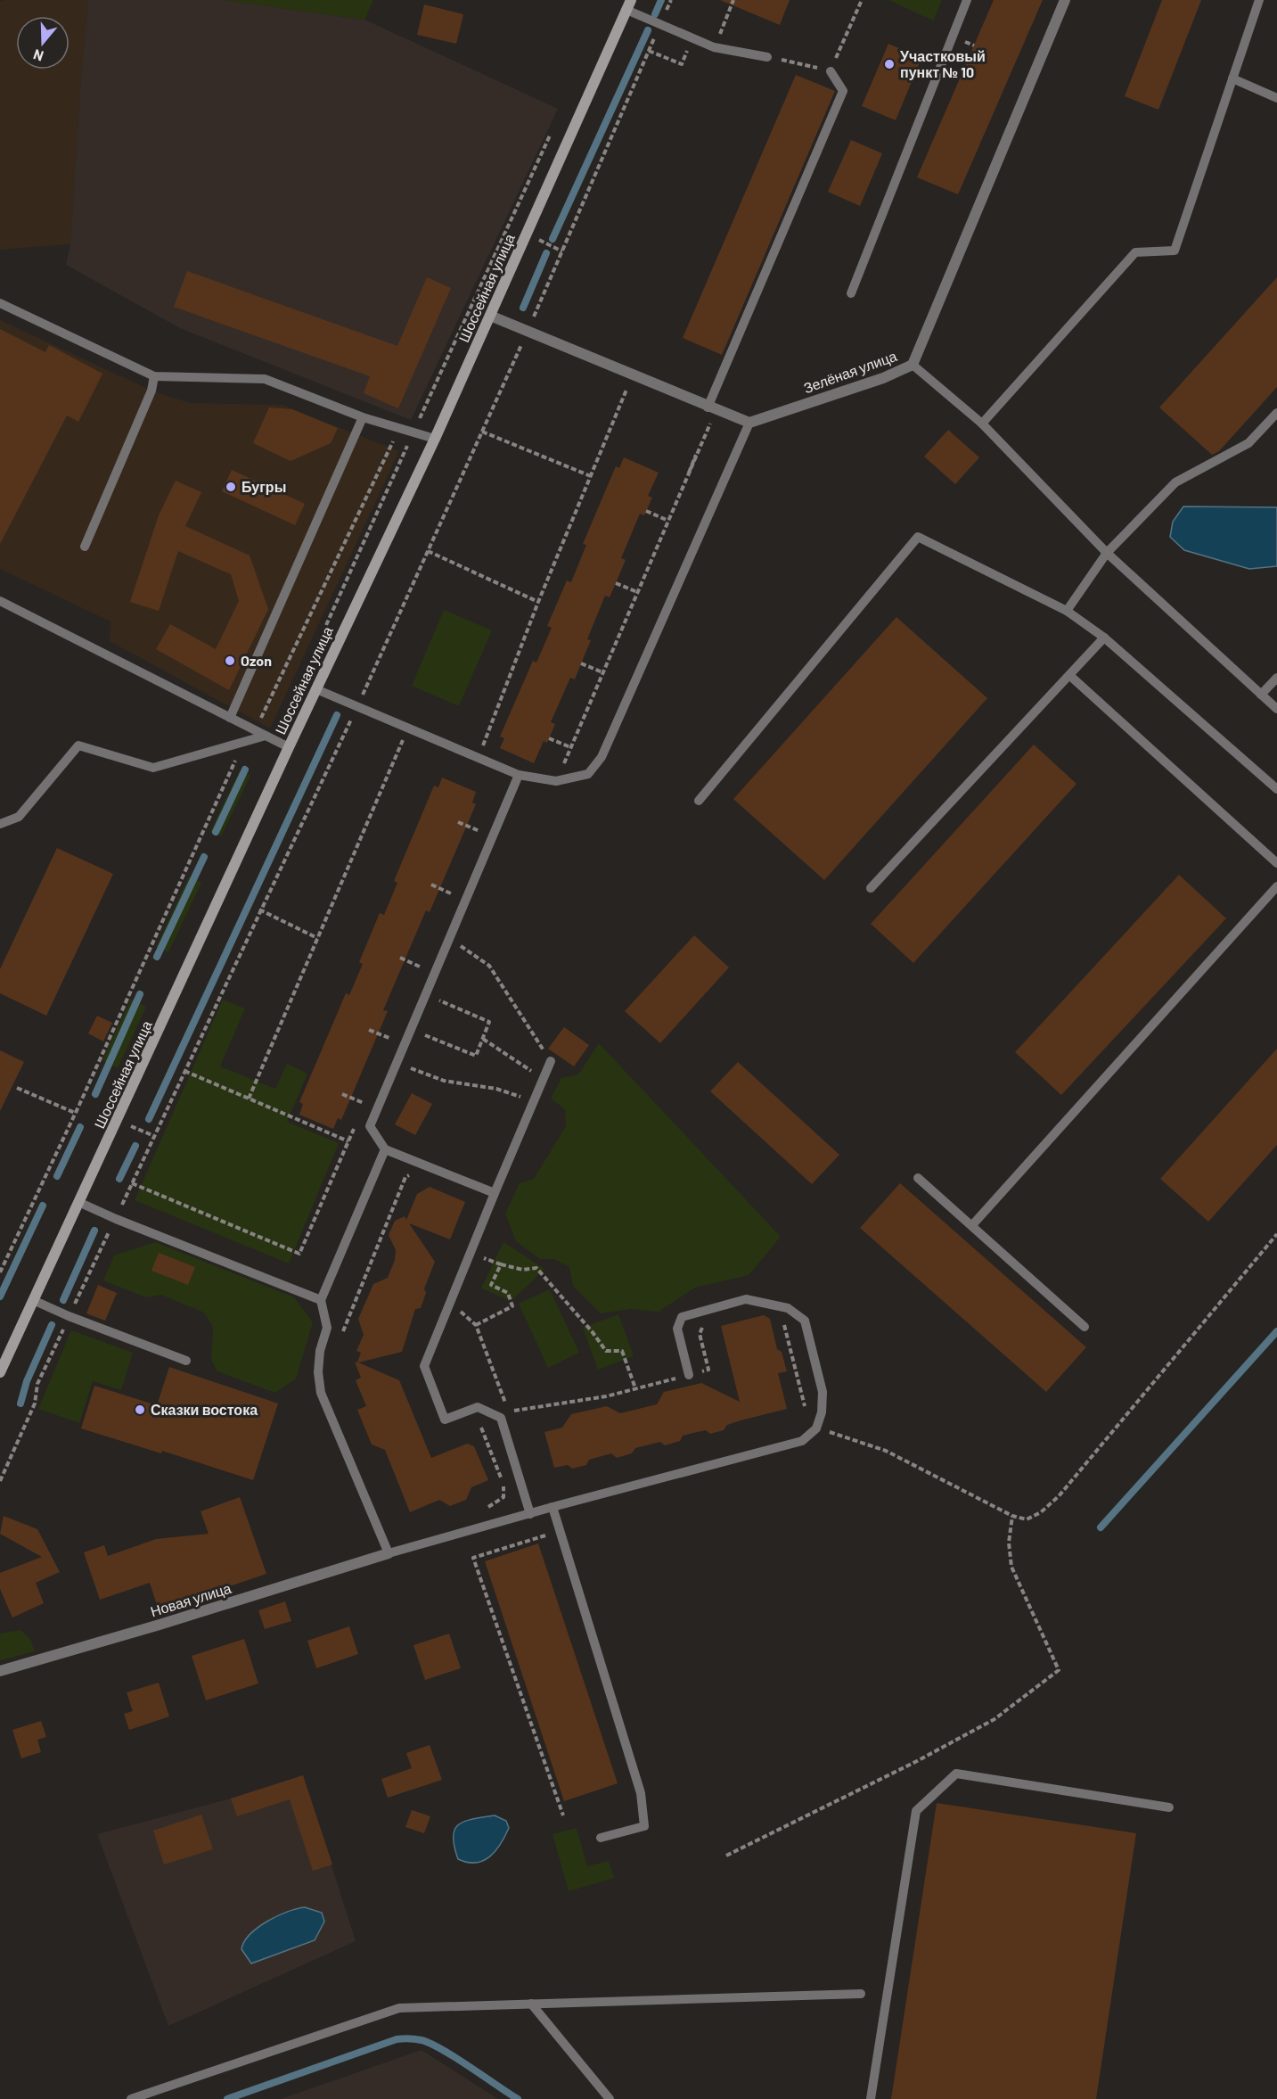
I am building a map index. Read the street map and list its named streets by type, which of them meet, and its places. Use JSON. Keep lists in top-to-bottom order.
{
  "streets": {
    "main road": ["Шоссейная улица"],
    "street": ["Зелёная улица", "Новая улица"]
  },
  "places": [
    "Участковый пункт № 10",
    "Бугры",
    "Ozon",
    "Сказки востока"
  ],
  "north": "bottom"
}
